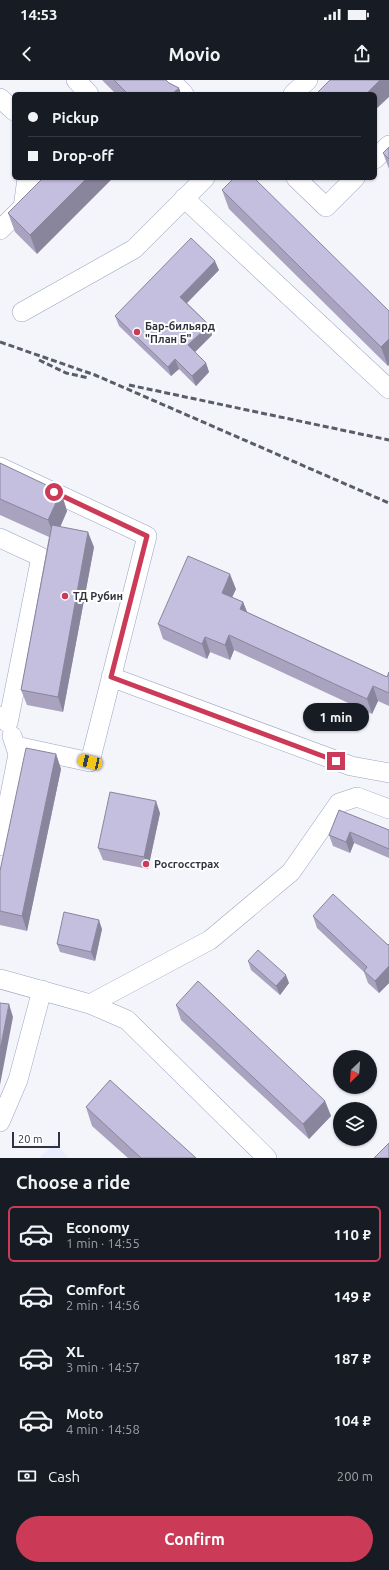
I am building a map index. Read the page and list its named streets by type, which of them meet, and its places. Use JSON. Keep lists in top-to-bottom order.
{
  "places": ["Бар-бильярд \"План Б\"", "ТД Рубин", "Росгосстрах"],
  "scale_bar": "20 m",
  "north": "bottom left",
  "page": {
    "status": "14:53",
    "header": "Movio",
    "banner": ["Pickup", "Drop-off"],
    "bubble": "1 min",
    "scale": "20 m",
    "heading": "Choose a ride",
    "list": [
      {
        "name": "Economy",
        "note": "1 min · 14:55",
        "value": "110 ₽"
      },
      {
        "name": "Comfort",
        "note": "2 min · 14:56",
        "value": "149 ₽"
      },
      {
        "name": "XL",
        "note": "3 min · 14:57",
        "value": "187 ₽"
      },
      {
        "name": "Moto",
        "note": "4 min · 14:58",
        "value": "104 ₽"
      }
    ],
    "pay": ["Cash", "200 m"],
    "buttons": "Confirm"
  }
}
